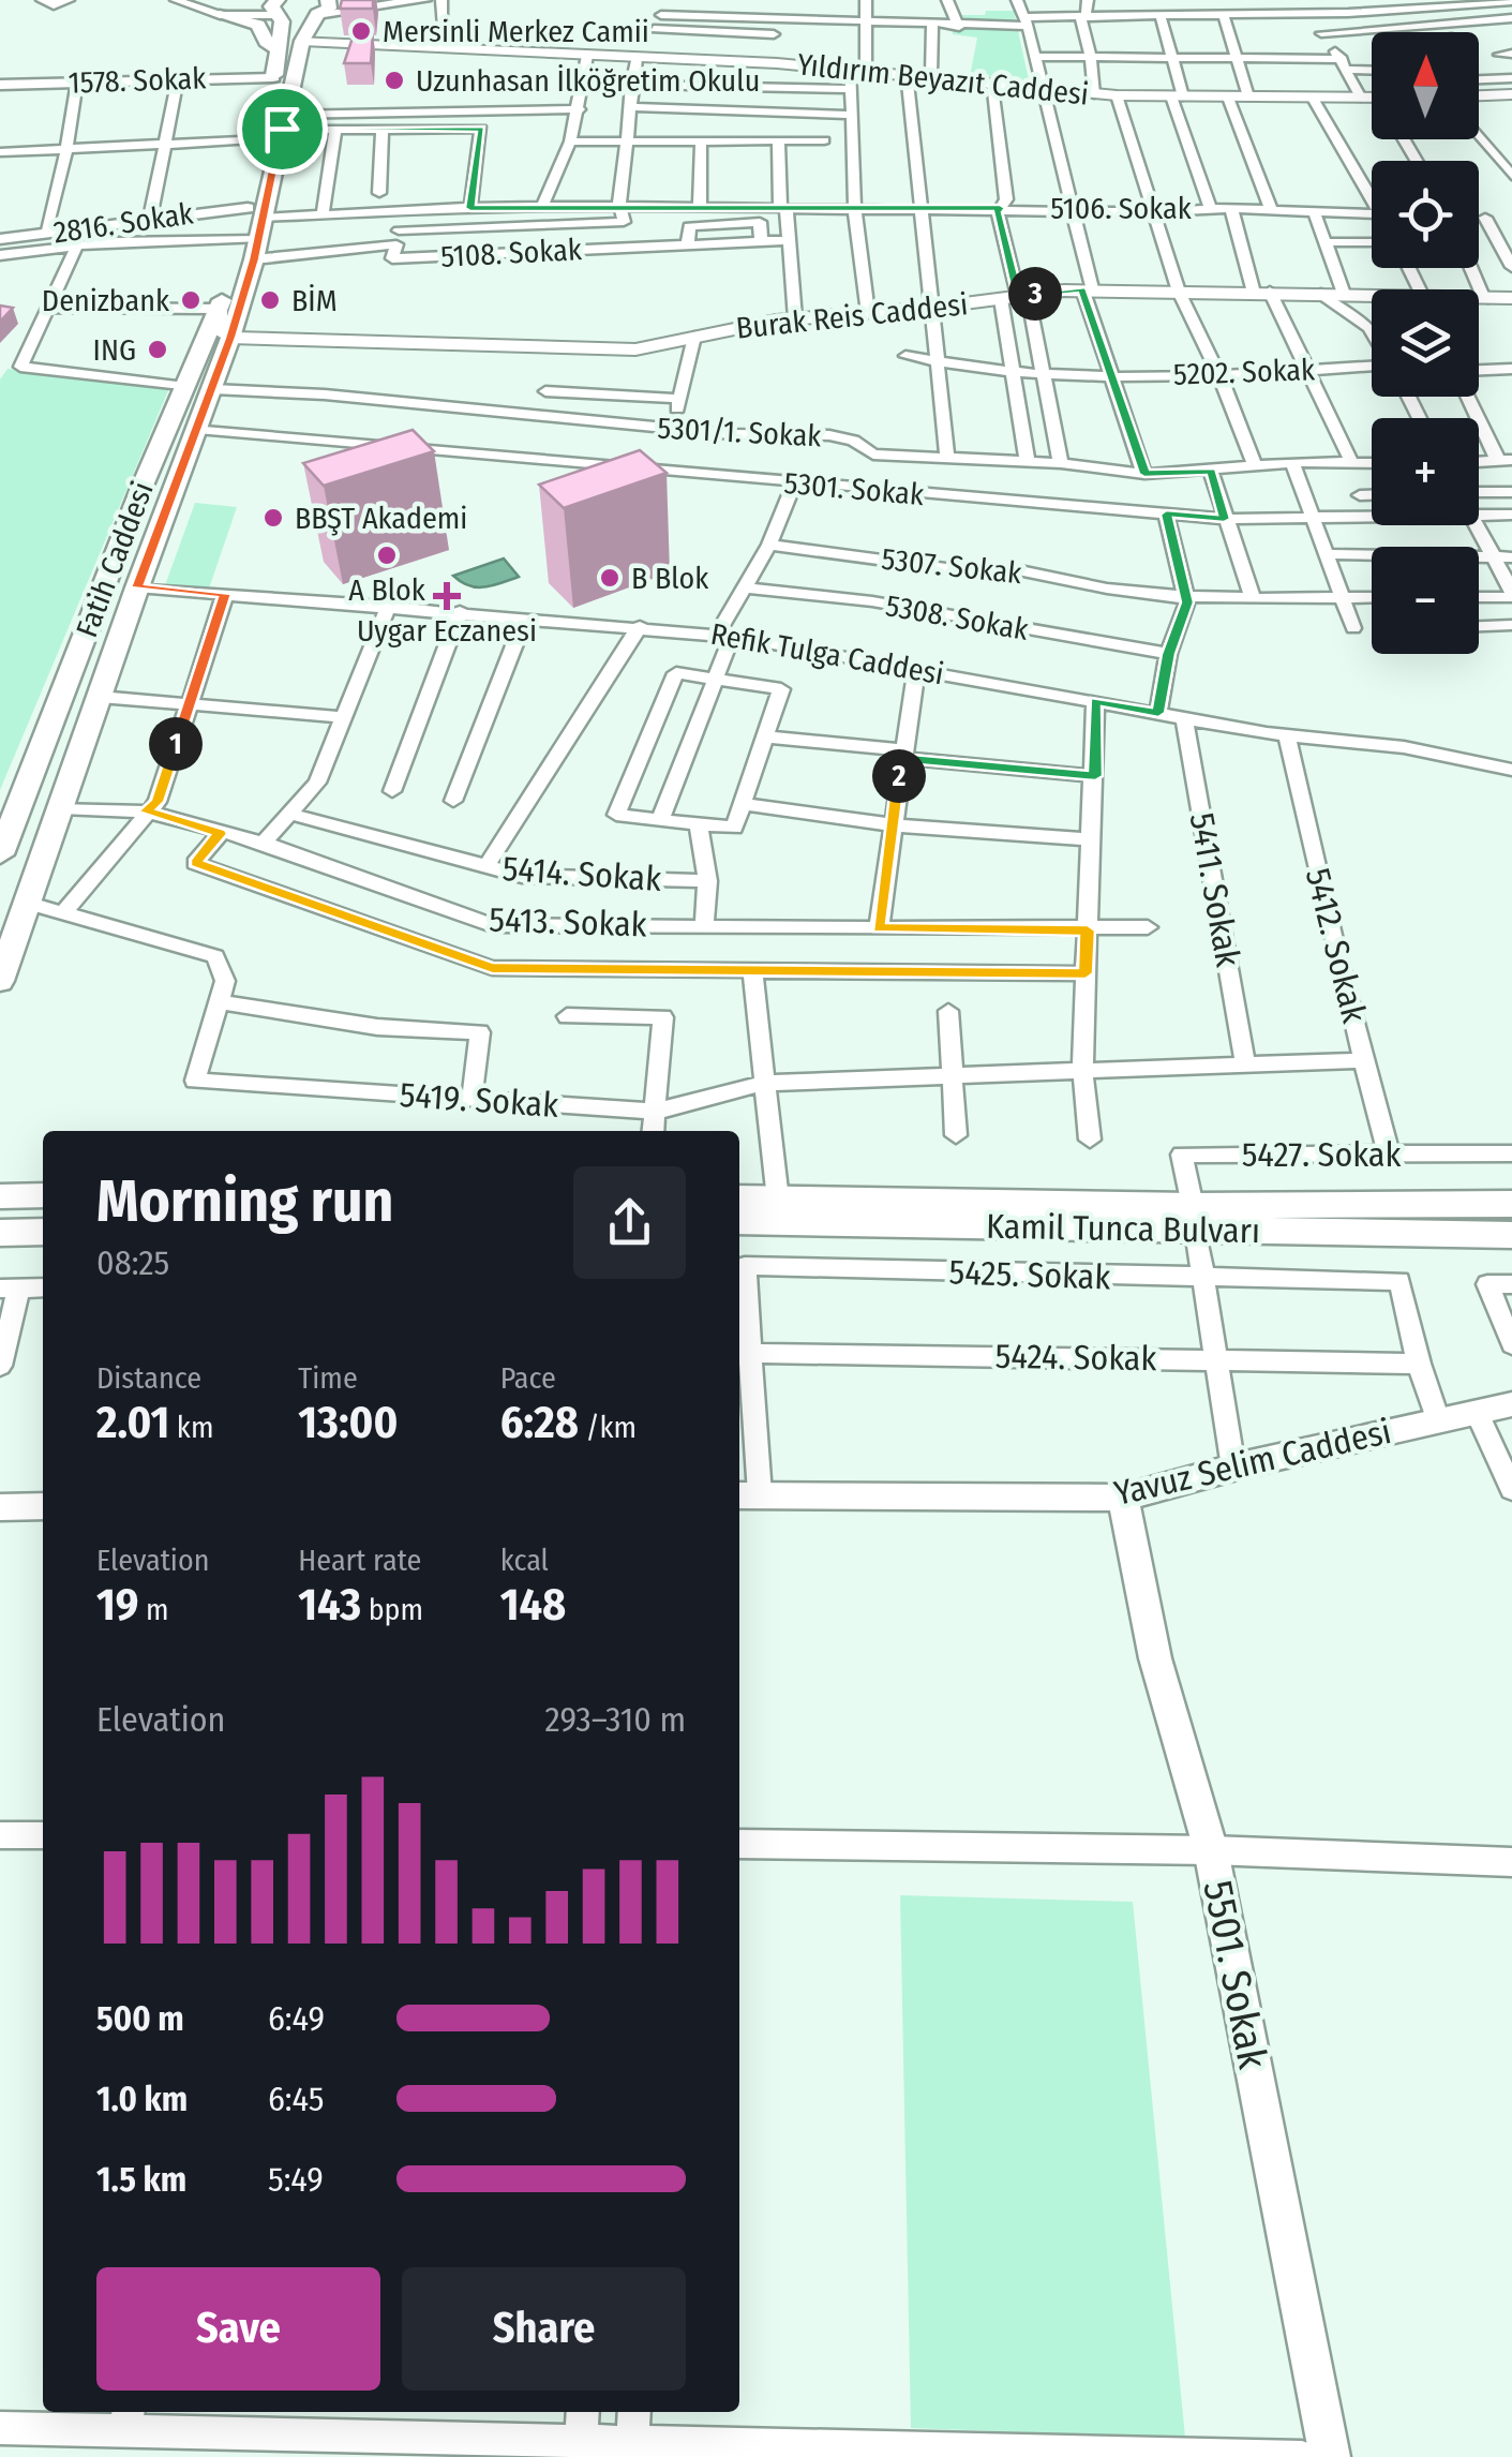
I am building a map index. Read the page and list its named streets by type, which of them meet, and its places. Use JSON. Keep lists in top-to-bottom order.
{
  "streets": {
    "main road": [
      "Yıldırım Beyazıt Caddesi",
      "Burak Reis Caddesi",
      "Fatih Caddesi",
      "Kamil Tunca Bulvarı"
    ],
    "street": [
      "1578. Sokak",
      "5106. Sokak",
      "2816. Sokak",
      "5108. Sokak",
      "5202. Sokak",
      "5301/1. Sokak",
      "5301. Sokak",
      "5307. Sokak",
      "5308. Sokak",
      "Refik Tulga Caddesi",
      "5414. Sokak",
      "5411. Sokak",
      "5413. Sokak",
      "5412. Sokak",
      "5419. Sokak",
      "5427. Sokak",
      "5425. Sokak",
      "5424. Sokak",
      "Yavuz Selim Caddesi",
      "5501. Sokak"
    ]
  },
  "crossings": [
    ["Yıldırım Beyazıt Caddesi", "Fatih Caddesi"],
    ["1578. Sokak", "Fatih Caddesi"],
    ["5106. Sokak", "2816. Sokak"],
    ["5106. Sokak", "Fatih Caddesi"],
    ["2816. Sokak", "Fatih Caddesi"],
    ["5108. Sokak", "Fatih Caddesi"],
    ["Refik Tulga Caddesi", "5411. Sokak"],
    ["Refik Tulga Caddesi", "5412. Sokak"],
    ["5414. Sokak", "5413. Sokak"],
    ["5411. Sokak", "5419. Sokak"],
    ["5412. Sokak", "5419. Sokak"],
    ["5412. Sokak", "5427. Sokak"],
    ["5427. Sokak", "Kamil Tunca Bulvarı"],
    ["5425. Sokak", "5424. Sokak"],
    ["5425. Sokak", "Yavuz Selim Caddesi"],
    ["Yavuz Selim Caddesi", "5501. Sokak"]
  ],
  "places": {
    "other": [
      "Mersinli Merkez Camii",
      "Uzunhasan İlköğretim Okulu",
      "Denizbank",
      "BİM",
      "ING",
      "BBŞT Akademi",
      "A Blok",
      "B Blok"
    ],
    "health": ["Uygar Eczanesi"]
  },
  "north": "top",
  "page": {
    "map_buttons": ["+", "−"],
    "pins": ["3", "1", "2"],
    "heading": ["Morning run", "08:25"],
    "stats": [
      ["Distance", "2.01 km"],
      ["Time", "13:00"],
      ["Pace", "6:28 /km"],
      ["Elevation", "19 m"],
      ["Heart rate", "143 bpm"],
      ["kcal", "148"]
    ],
    "chart": ["Elevation", "293–310 m"],
    "list": [
      {
        "name": "500 m",
        "note": "6:49"
      },
      {
        "name": "1.0 km",
        "note": "6:45"
      },
      {
        "name": "1.5 km",
        "note": "5:49"
      }
    ],
    "buttons": ["Save", "Share"]
  }
}
